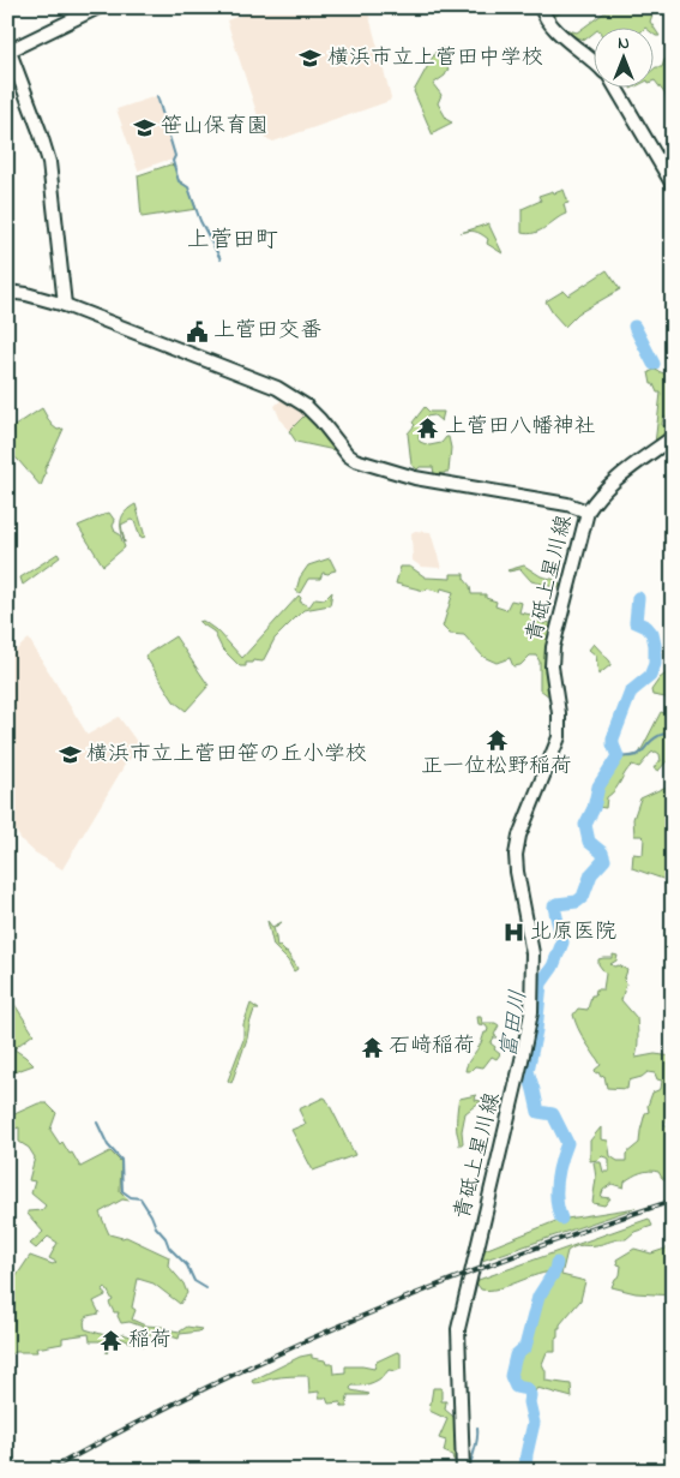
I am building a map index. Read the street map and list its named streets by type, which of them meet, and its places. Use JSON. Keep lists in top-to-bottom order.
{
  "streets": {
    "main road": ["青砥上星川線"]
  },
  "districts": ["上菅田町"],
  "water": ["富田川"],
  "places": {
    "school or university": ["横浜市立上菅田中学校", "笹山保育園", "横浜市立上菅田笹の丘小学校"],
    "public building": ["上菅田交番"],
    "temple": [
      "上菅田八幡神社",
      "正一位松野稲荷",
      "石﨑稲荷",
      "稲荷"
    ],
    "hospital": ["北原医院"]
  },
  "north": "top"
}
